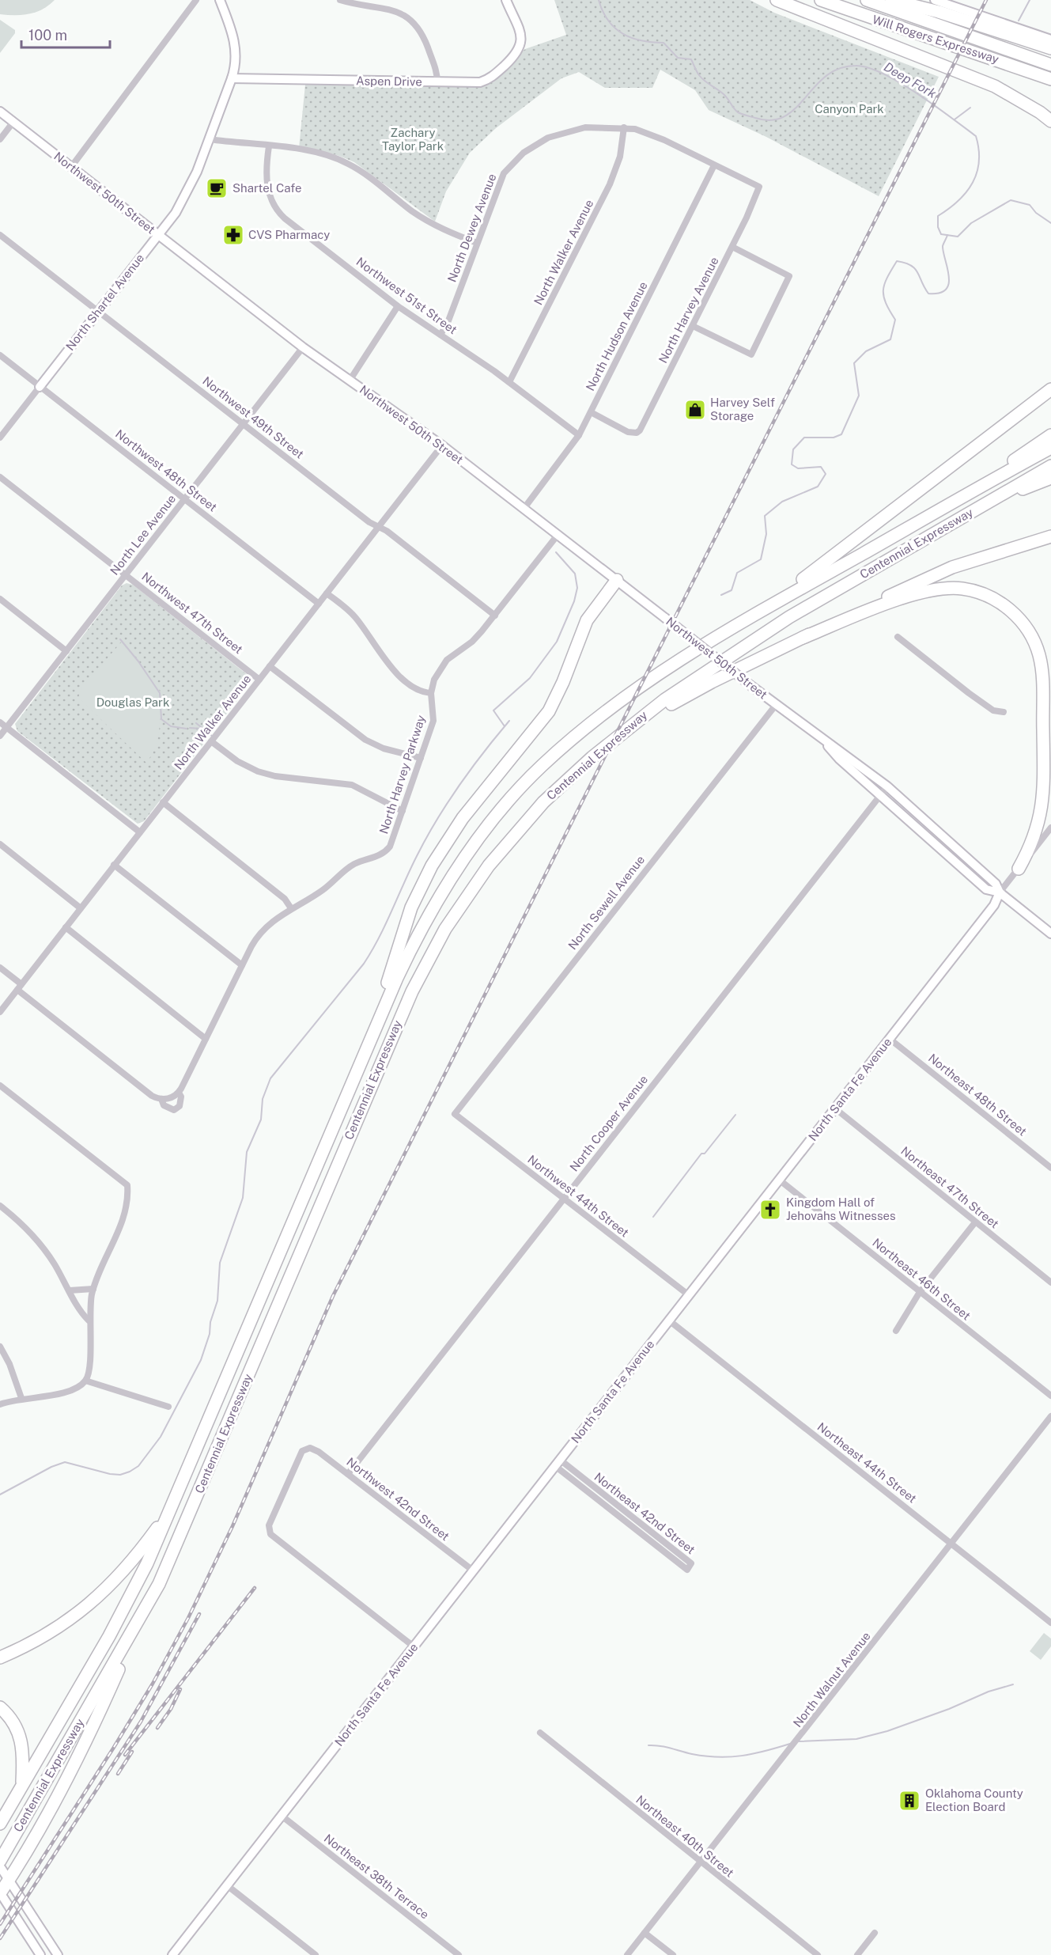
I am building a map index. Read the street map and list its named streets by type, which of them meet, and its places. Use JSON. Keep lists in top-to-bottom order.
{
  "streets": {
    "highway": ["Will Rogers Expressway", "Centennial Expressway"],
    "main road": [
      "Aspen Drive",
      "Northwest 50th Street",
      "North Shartel Avenue",
      "North Santa Fe Avenue"
    ],
    "street": [
      "North Dewey Avenue",
      "North Walker Avenue",
      "Northwest 51st Street",
      "North Harvey Avenue",
      "North Hudson Avenue",
      "Northwest 49th Street",
      "Northwest 48th Street",
      "North Lee Avenue",
      "Northwest 47th Street",
      "North Harvey Parkway",
      "North Sewell Avenue",
      "Northeast 48th Street",
      "North Cooper Avenue",
      "Northeast 47th Street",
      "Northwest 44th Street",
      "Northeast 46th Street",
      "Northeast 44th Street",
      "Northwest 42nd Street",
      "Northeast 42nd Street",
      "North Walnut Avenue",
      "Northeast 40th Street",
      "Northeast 38th Terrace"
    ]
  },
  "crossings": [
    ["Aspen Drive", "North Shartel Avenue"],
    ["Northwest 50th Street", "North Walker Avenue"],
    ["Northwest 50th Street", "North Shartel Avenue"],
    ["Northwest 50th Street", "North Hudson Avenue"],
    ["Northwest 50th Street", "North Lee Avenue"],
    ["Northwest 50th Street", "North Harvey Parkway"],
    ["Northwest 50th Street", "North Sewell Avenue"],
    ["Northwest 50th Street", "North Santa Fe Avenue"],
    ["Northwest 50th Street", "North Cooper Avenue"],
    ["North Dewey Avenue", "North Walker Avenue"],
    ["North Dewey Avenue", "Northwest 51st Street"],
    ["North Dewey Avenue", "North Harvey Avenue"],
    ["North Dewey Avenue", "North Hudson Avenue"],
    ["North Walker Avenue", "Northwest 51st Street"],
    ["North Walker Avenue", "Northwest 49th Street"],
    ["North Walker Avenue", "Northwest 48th Street"],
    ["North Walker Avenue", "Northwest 47th Street"],
    ["North Walker Avenue", "North Harvey Parkway"],
    ["Northwest 51st Street", "North Hudson Avenue"],
    ["North Shartel Avenue", "Northwest 49th Street"],
    ["North Shartel Avenue", "Northwest 48th Street"],
    ["North Harvey Avenue", "North Hudson Avenue"],
    ["Northwest 49th Street", "North Lee Avenue"],
    ["Northwest 49th Street", "North Harvey Parkway"],
    ["Northwest 48th Street", "North Lee Avenue"],
    ["North Lee Avenue", "Northwest 47th Street"],
    ["North Sewell Avenue", "Northwest 44th Street"],
    ["North Santa Fe Avenue", "Northeast 48th Street"],
    ["North Santa Fe Avenue", "Northeast 47th Street"],
    ["North Santa Fe Avenue", "Northwest 44th Street"],
    ["North Santa Fe Avenue", "Northeast 46th Street"],
    ["North Santa Fe Avenue", "Northeast 44th Street"],
    ["North Santa Fe Avenue", "Northwest 42nd Street"],
    ["North Santa Fe Avenue", "Northeast 42nd Street"],
    ["North Santa Fe Avenue", "Northeast 38th Terrace"],
    ["North Cooper Avenue", "Northwest 44th Street"],
    ["North Cooper Avenue", "Northwest 42nd Street"],
    ["Northeast 44th Street", "North Walnut Avenue"],
    ["North Walnut Avenue", "Northeast 40th Street"]
  ],
  "water": ["Deep Fork"],
  "parks": ["Canyon Park", "Zachary Taylor Park", "Douglas Park"],
  "places": {
    "cafe": ["Shartel Cafe"],
    "pharmacy": ["CVS Pharmacy"],
    "shop": ["Harvey Self Storage"],
    "church": ["Kingdom Hall of Jehovahs Witnesses"],
    "building": ["Oklahoma County Election Board"]
  },
  "scale_bar": "100 m"
}
